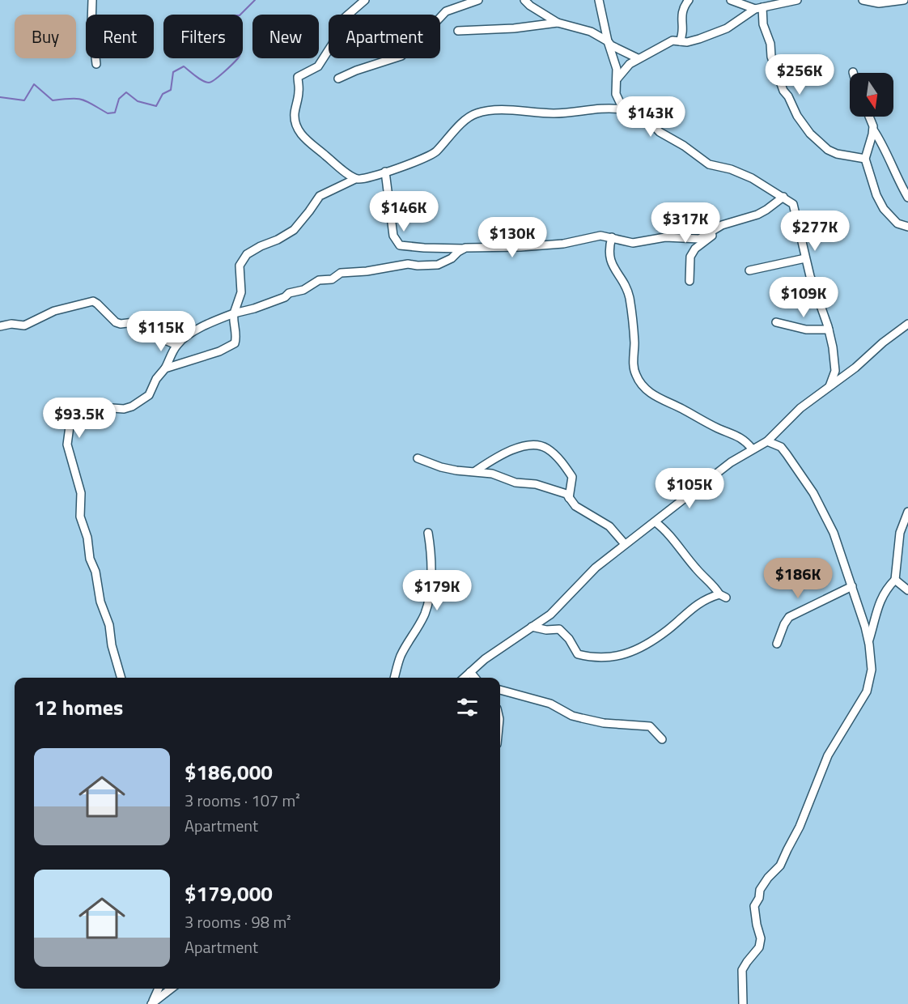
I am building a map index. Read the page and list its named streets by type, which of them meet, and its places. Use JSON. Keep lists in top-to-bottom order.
{
  "north": "bottom",
  "page": {
    "chip": [
      "Buy",
      "Rent",
      "Filters",
      "New",
      "Apartment"
    ],
    "price": [
      "$256K",
      "$143K",
      "$146K",
      "$317K",
      "$277K",
      "$130K",
      "$109K",
      "$115K",
      "$93.5K",
      "$105K",
      "$186K",
      "$179K"
    ],
    "heading": "12 homes",
    "list": [
      {
        "name": "$186,000",
        "note": "3 rooms · 107 m² · Apartment"
      },
      {
        "name": "$179,000",
        "note": "3 rooms · 98 m² · Apartment"
      }
    ]
  }
}
